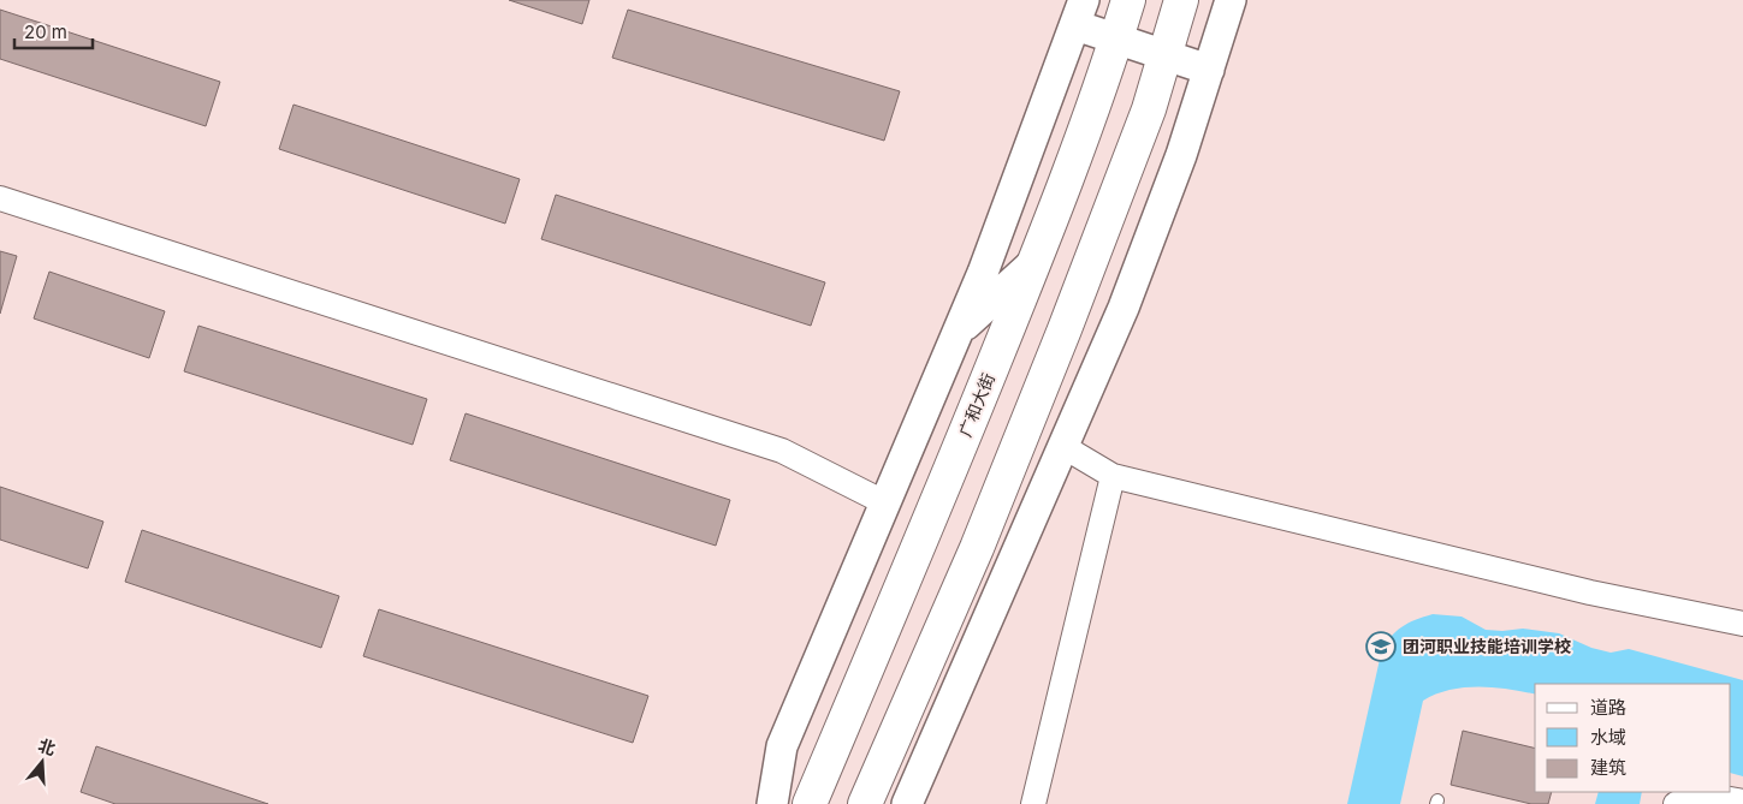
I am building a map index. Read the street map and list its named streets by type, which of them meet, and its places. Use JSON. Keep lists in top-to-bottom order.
{
  "streets": {
    "main road": ["广和大街"]
  },
  "places": {
    "school or university": ["团河职业技能培训学校"]
  },
  "legend": ["道路", "水域", "建筑"],
  "scale_bar": "20 m",
  "north": "top"
}
